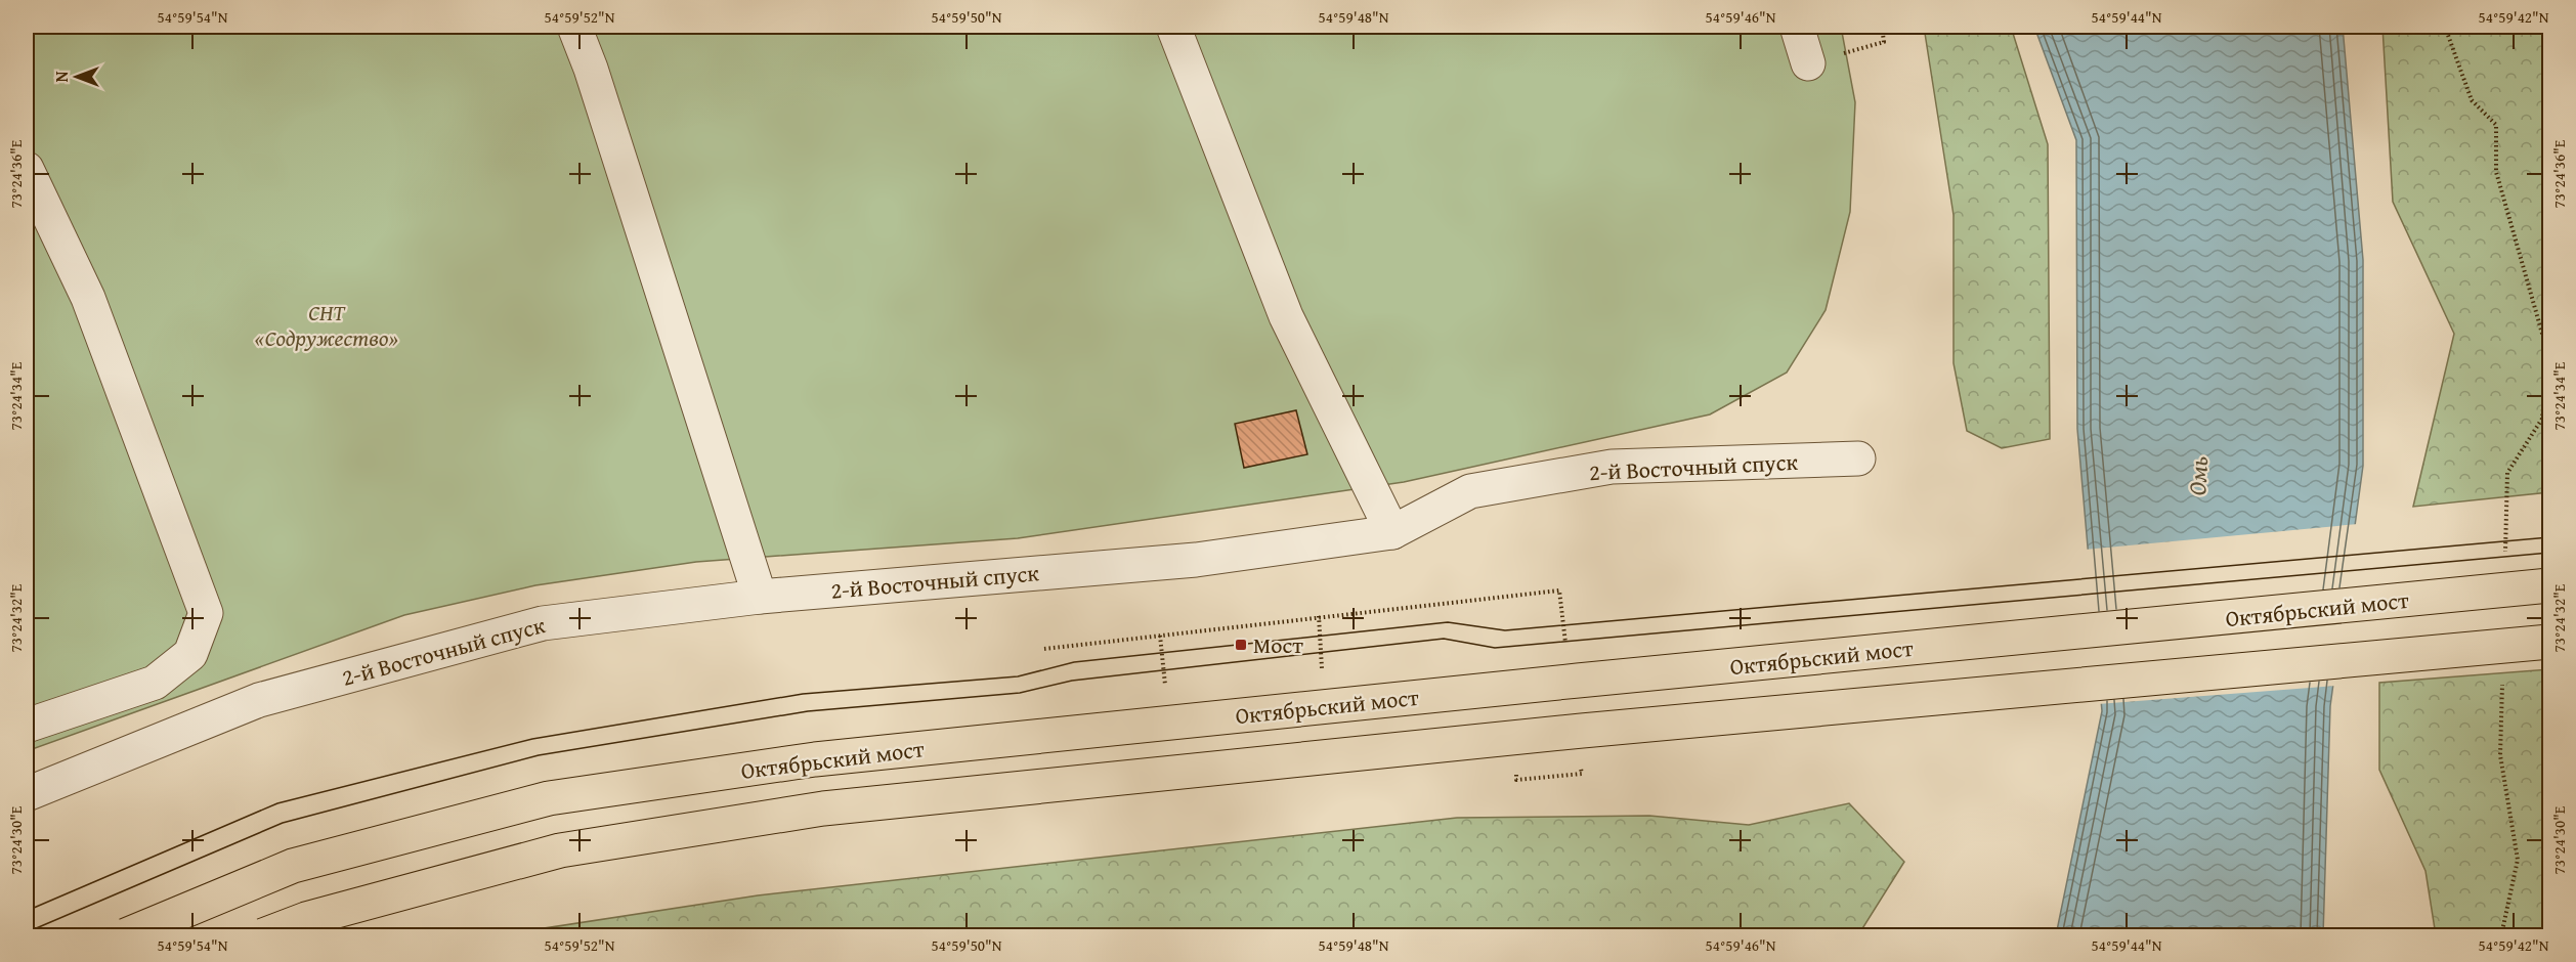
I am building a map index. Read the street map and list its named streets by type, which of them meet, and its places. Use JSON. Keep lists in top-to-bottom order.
{
  "streets": {
    "main road": ["Октябрьский мост"],
    "street": ["2-й Восточный спуск"]
  },
  "water": ["Омь"],
  "parks": ["СНТ «Содружество»"],
  "places": {
    "transit": ["Мост"]
  },
  "north": "left",
  "coordinates": [
    "54°59'54\"N",
    "54°59'52\"N",
    "54°59'50\"N",
    "54°59'48\"N",
    "54°59'46\"N",
    "54°59'44\"N",
    "54°59'42\"N",
    "73°24'36\"E",
    "73°24'34\"E",
    "73°24'32\"E",
    "73°24'30\"E"
  ]
}
